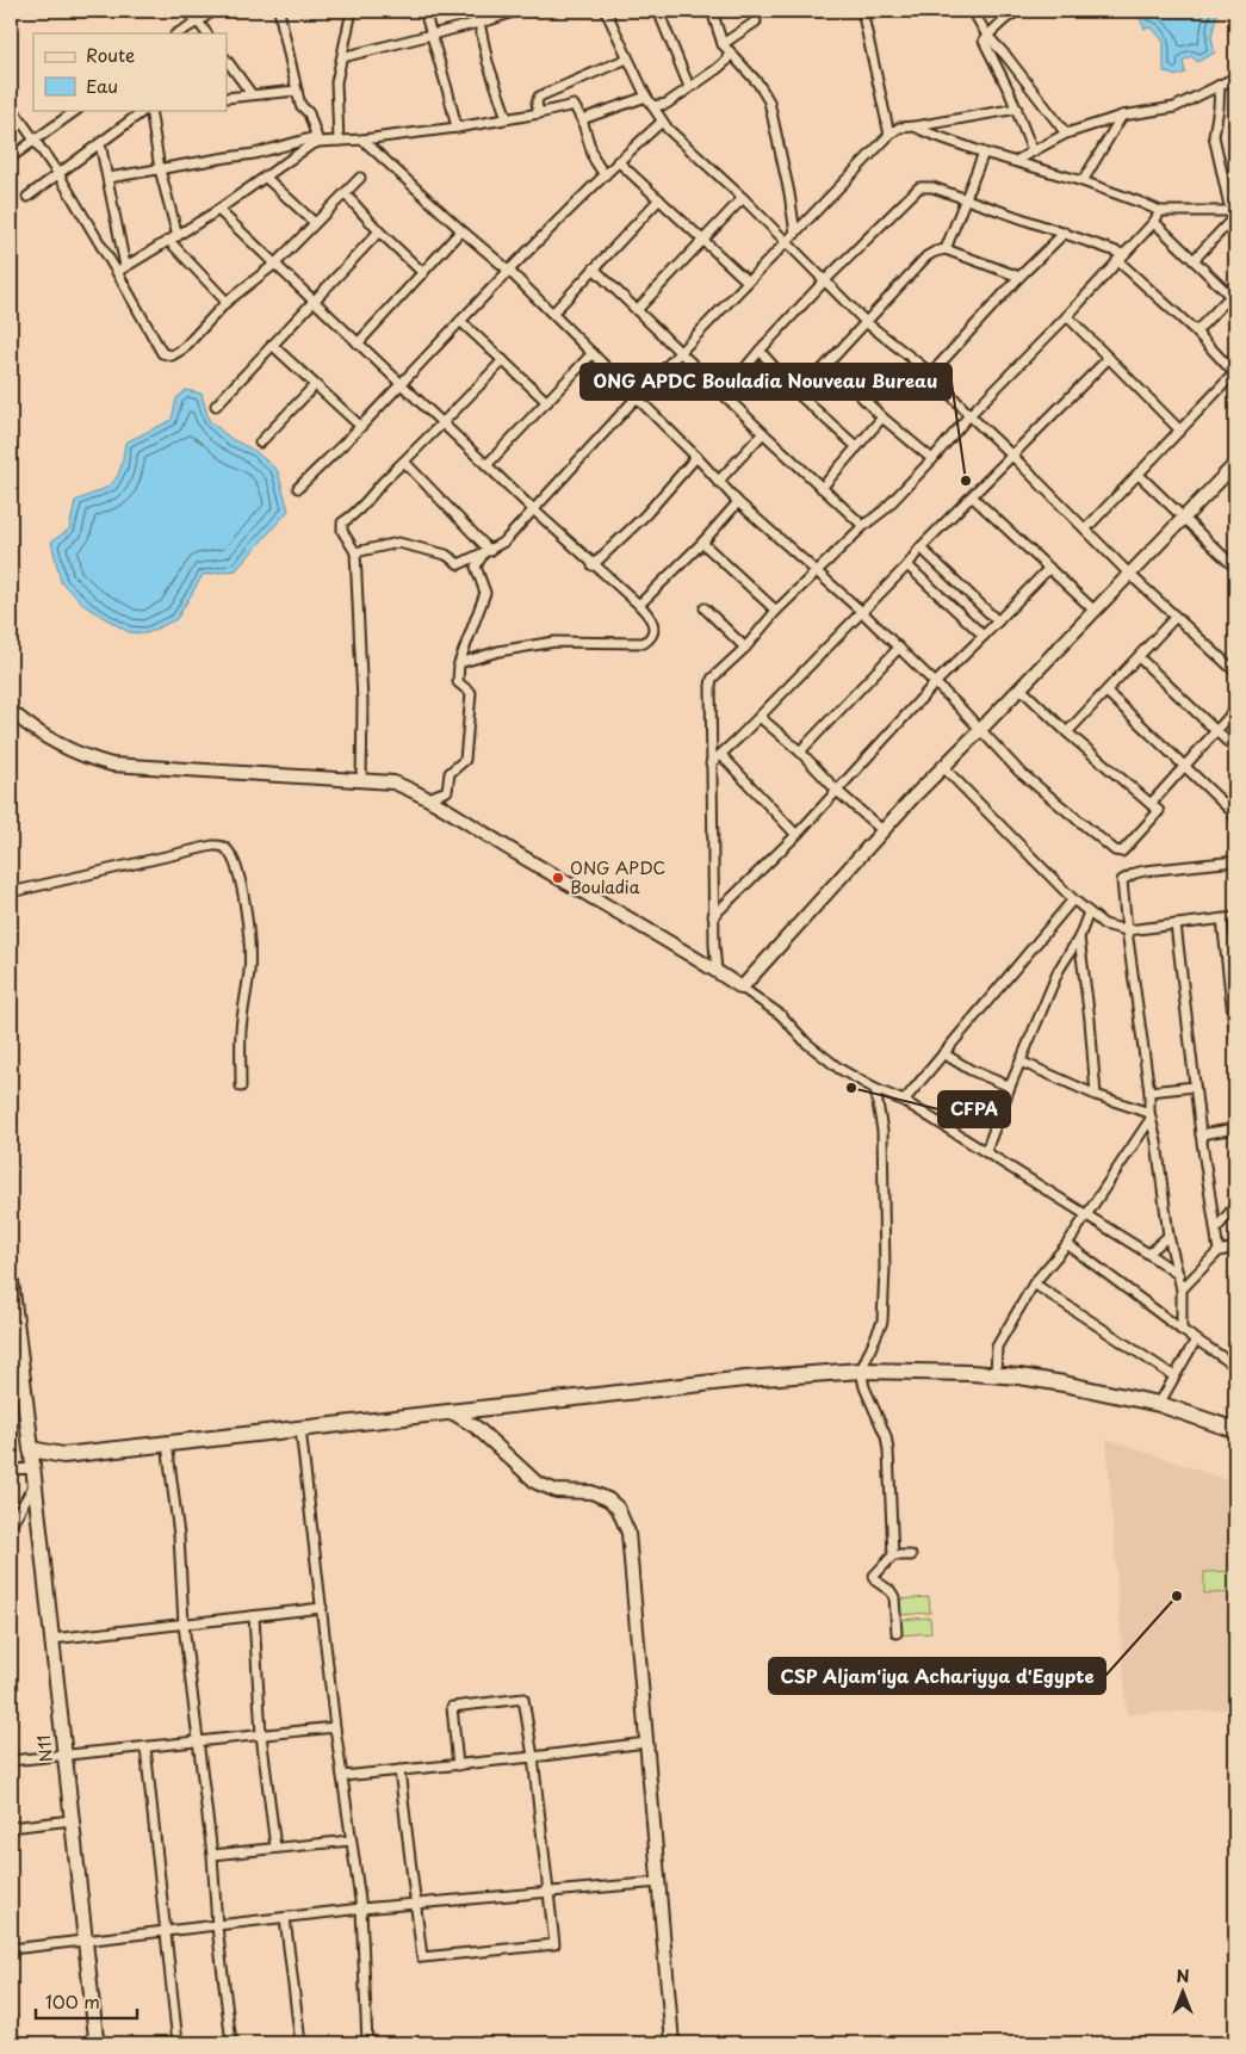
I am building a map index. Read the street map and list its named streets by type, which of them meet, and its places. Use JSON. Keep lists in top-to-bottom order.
{
  "streets": {
    "main road": ["N11"]
  },
  "places": [
    "ONG APDC Bouladia Nouveau Bureau",
    "ONG APDC Bouladia",
    "CFPA",
    "CSP Aljam'iya Achariyya d'Egypte"
  ],
  "legend": ["Route", "Eau"],
  "scale_bar": "100 m",
  "north": "top"
}
